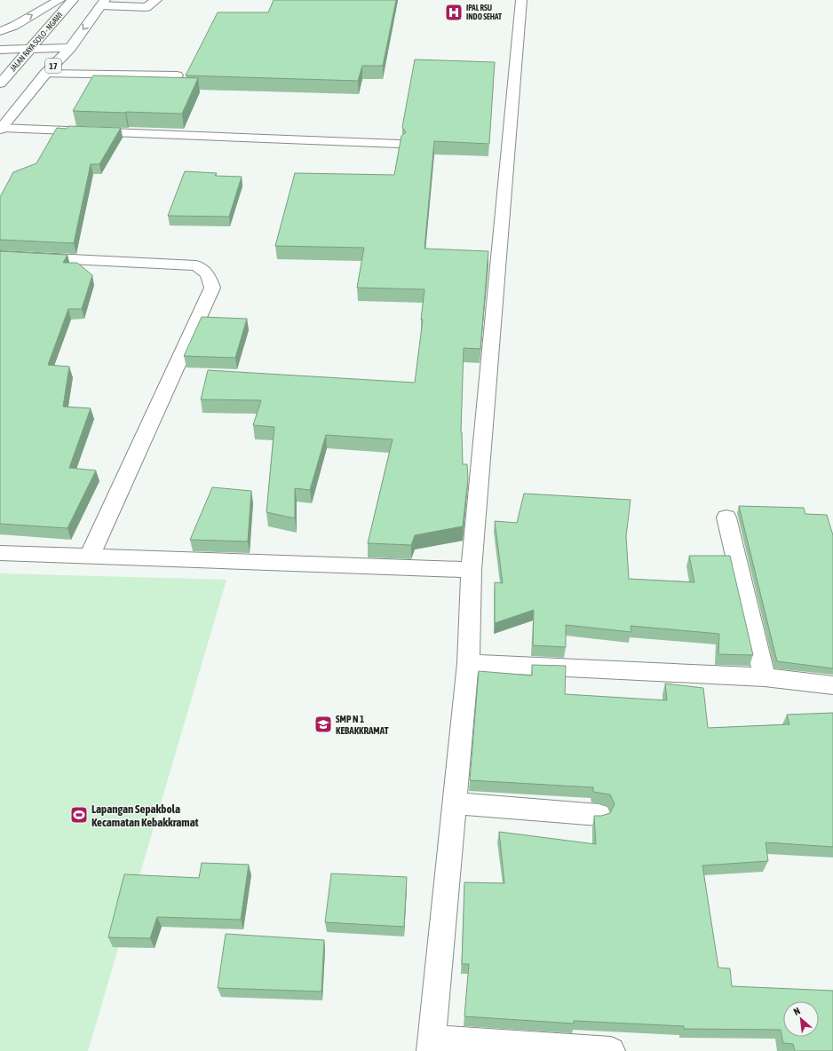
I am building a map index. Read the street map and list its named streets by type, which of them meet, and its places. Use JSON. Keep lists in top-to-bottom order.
{
  "streets": {
    "main road": ["JALAN RAYA SOLO - NGAWI", "17"]
  },
  "places": {
    "hospital": ["IPAL RSU INDO SEHAT"],
    "school or university": ["SMP N 1 KEBAKKRAMAT"],
    "sports": ["Lapangan Sepakbola Kecamatan Kebakkramat"]
  },
  "north": "top left"
}
